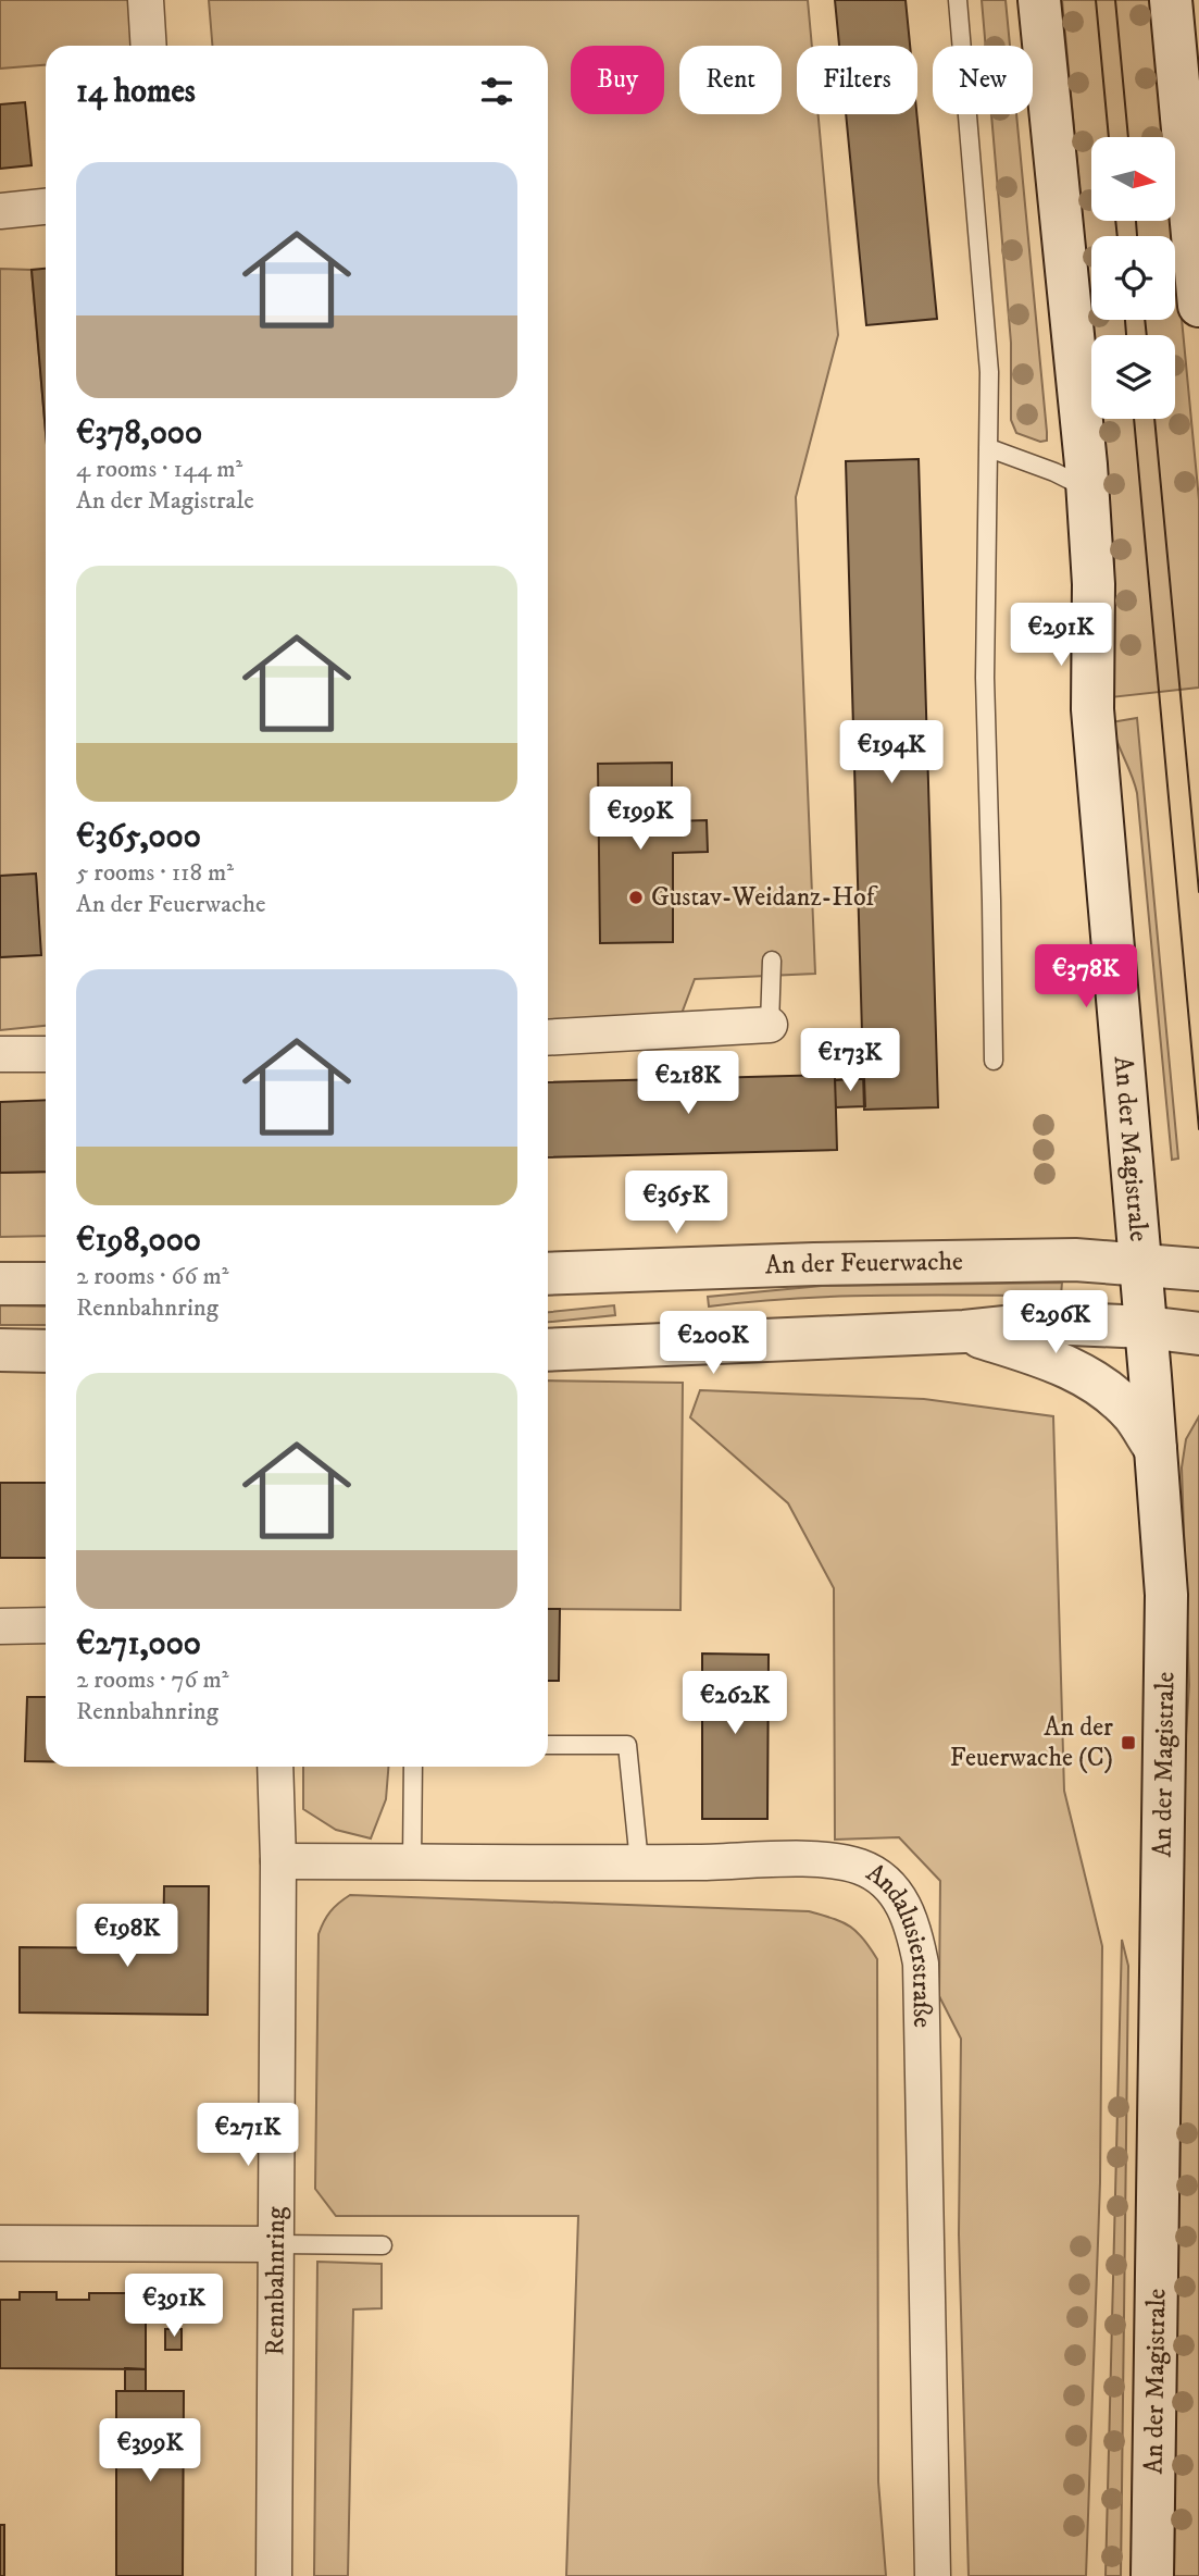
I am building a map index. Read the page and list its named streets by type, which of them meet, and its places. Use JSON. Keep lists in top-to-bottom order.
{
  "streets": {
    "main road": ["An der Magistrale", "An der Feuerwache"],
    "street": ["Andalusierstraße", "Rennbahnring"]
  },
  "crossings": [
    ["An der Magistrale", "An der Feuerwache"],
    ["Andalusierstraße", "Rennbahnring"]
  ],
  "places": {
    "other": ["Gustav-Weidanz-Hof"],
    "transit": ["An der Feuerwache (C)"]
  },
  "north": "right",
  "page": {
    "chip": [
      "Buy",
      "Rent",
      "Filters",
      "New"
    ],
    "heading": "14 homes",
    "list": [
      {
        "name": "€378,000",
        "note": "4 rooms · 144 m² · An der Magistrale"
      },
      {
        "name": "€365,000",
        "note": "5 rooms · 118 m² · An der Feuerwache"
      },
      {
        "name": "€198,000",
        "note": "2 rooms · 66 m² · Rennbahnring"
      },
      {
        "name": "€271,000",
        "note": "2 rooms · 76 m² · Rennbahnring"
      }
    ],
    "price": [
      "€291K",
      "€194K",
      "€199K",
      "€378K",
      "€173K",
      "€218K",
      "€365K",
      "€296K",
      "€200K",
      "€262K",
      "€198K",
      "€271K",
      "€391K",
      "€399K"
    ]
  }
}
